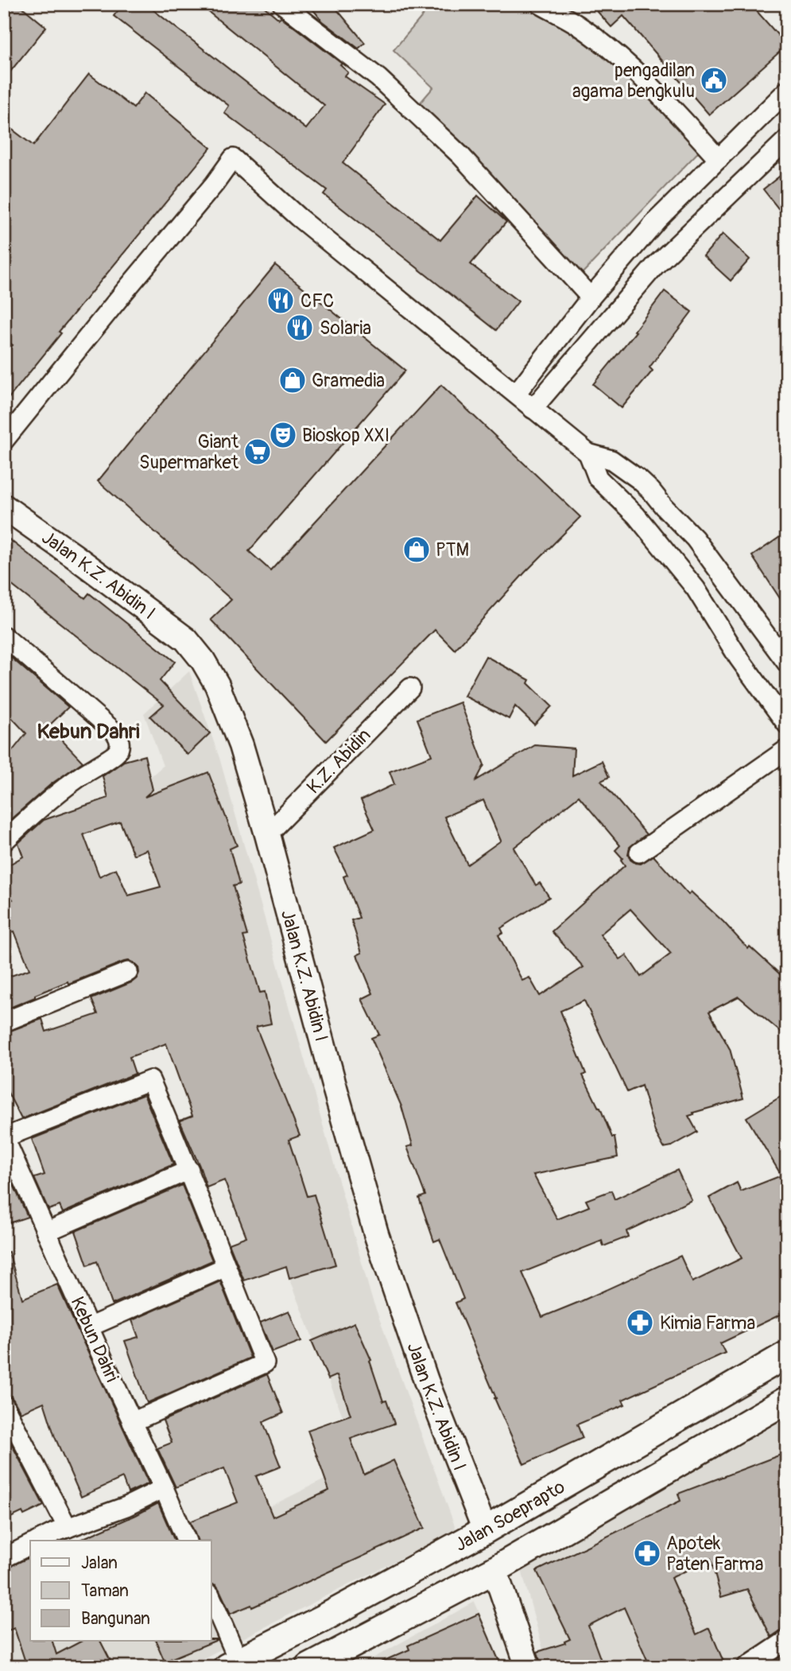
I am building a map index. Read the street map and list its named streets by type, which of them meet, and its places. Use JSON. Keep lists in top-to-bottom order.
{
  "streets": {
    "main road": ["Jalan Soeprapto"],
    "street": ["Jalan K.Z. Abidin I", "K.Z. Abidin", "Kebun Dahri"]
  },
  "crossings": [
    ["Jalan K.Z. Abidin I", "K.Z. Abidin"],
    ["Jalan K.Z. Abidin I", "Jalan Soeprapto"]
  ],
  "districts": ["Kebun Dahri"],
  "places": {
    "public building": ["pengadilan agama bengkulu"],
    "restaurant": ["CFC", "Solaria"],
    "shop": ["Gramedia", "PTM"],
    "theatre": ["Bioskop XXI"],
    "supermarket": ["Giant Supermarket"],
    "pharmacy": ["Kimia Farma", "Apotek Paten Farma"]
  },
  "legend": ["Jalan", "Taman", "Bangunan"]
}
